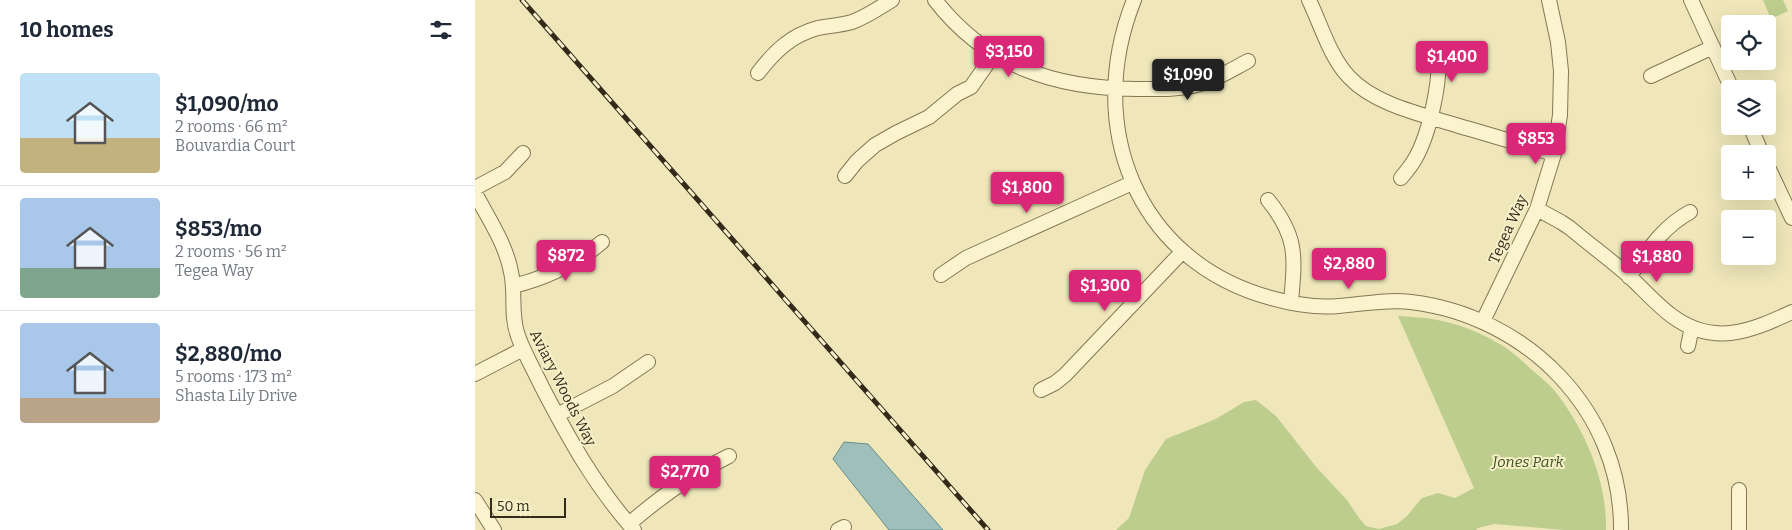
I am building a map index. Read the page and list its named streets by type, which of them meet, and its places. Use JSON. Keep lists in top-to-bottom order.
{
  "streets": {
    "street": ["Tegea Way", "Aviary Woods Way"]
  },
  "parks": ["Jones Park"],
  "scale_bar": "50 m",
  "page": {
    "heading": "10 homes",
    "map_buttons": ["+", "−"],
    "price": [
      "$3,150",
      "$1,400",
      "$1,090",
      "$853",
      "$1,800",
      "$872",
      "$1,880",
      "$2,880",
      "$1,300",
      "$2,770"
    ],
    "list": [
      {
        "name": "$1,090/mo",
        "note": "2 rooms · 66 m² · Bouvardia Court"
      },
      {
        "name": "$853/mo",
        "note": "2 rooms · 56 m² · Tegea Way"
      },
      {
        "name": "$2,880/mo",
        "note": "5 rooms · 173 m² · Shasta Lily Drive"
      }
    ],
    "scale": "50 m"
  }
}
